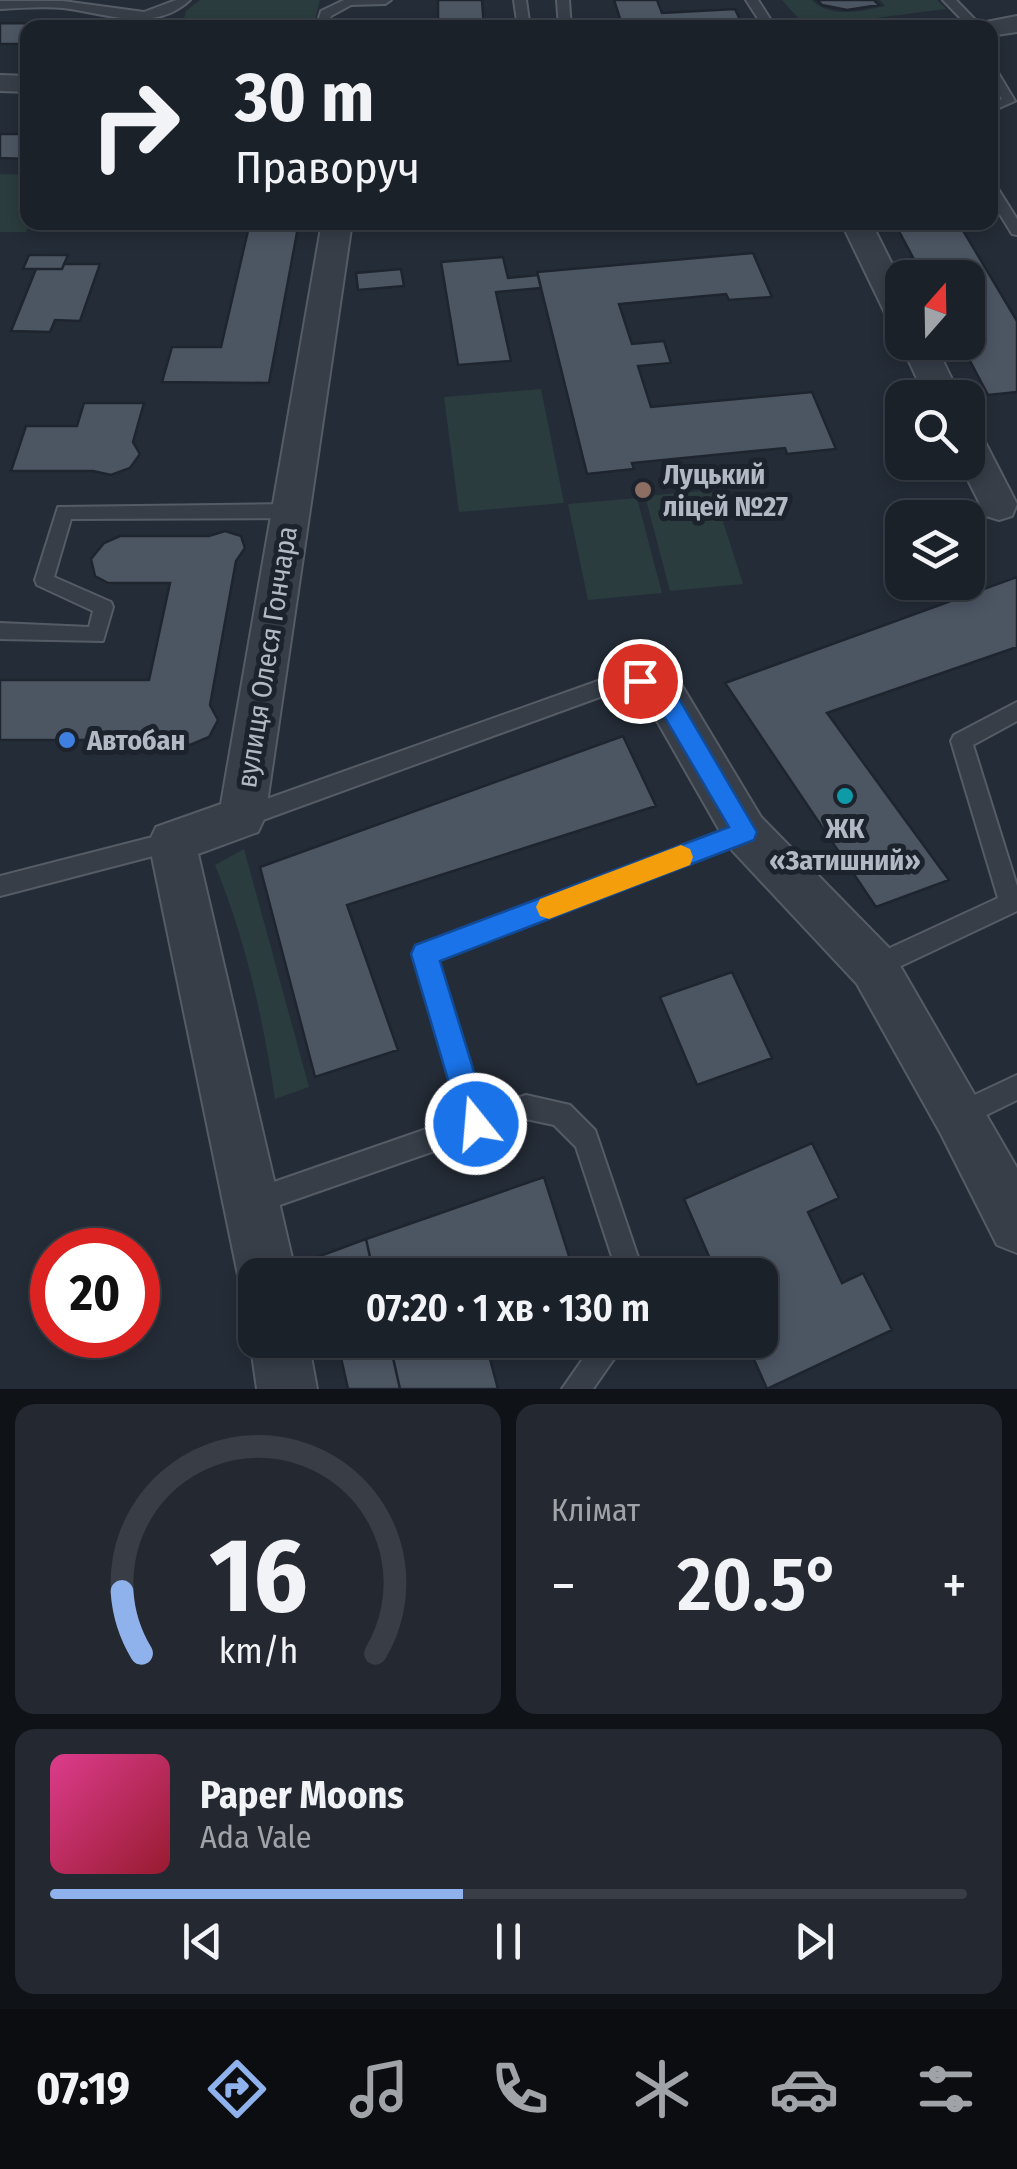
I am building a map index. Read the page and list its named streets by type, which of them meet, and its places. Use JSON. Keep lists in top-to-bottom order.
{
  "streets": {
    "street": ["вулиця Олеся Гончара"]
  },
  "places": ["Луцький ліцей №27", "Автобан", "ЖК «Затишний»"],
  "north": "top",
  "page": {
    "turn": ["30 m", "Праворуч"],
    "limit": "20",
    "trip": "07:20 · 1 хв · 130 m",
    "tile": "Клімат",
    "heat": ["−", "20.5°", "+"],
    "song": ["Paper Moons", "Ada Vale"],
    "tabs": "07:19",
    "gauge": ["16", "km/h"]
  }
}
